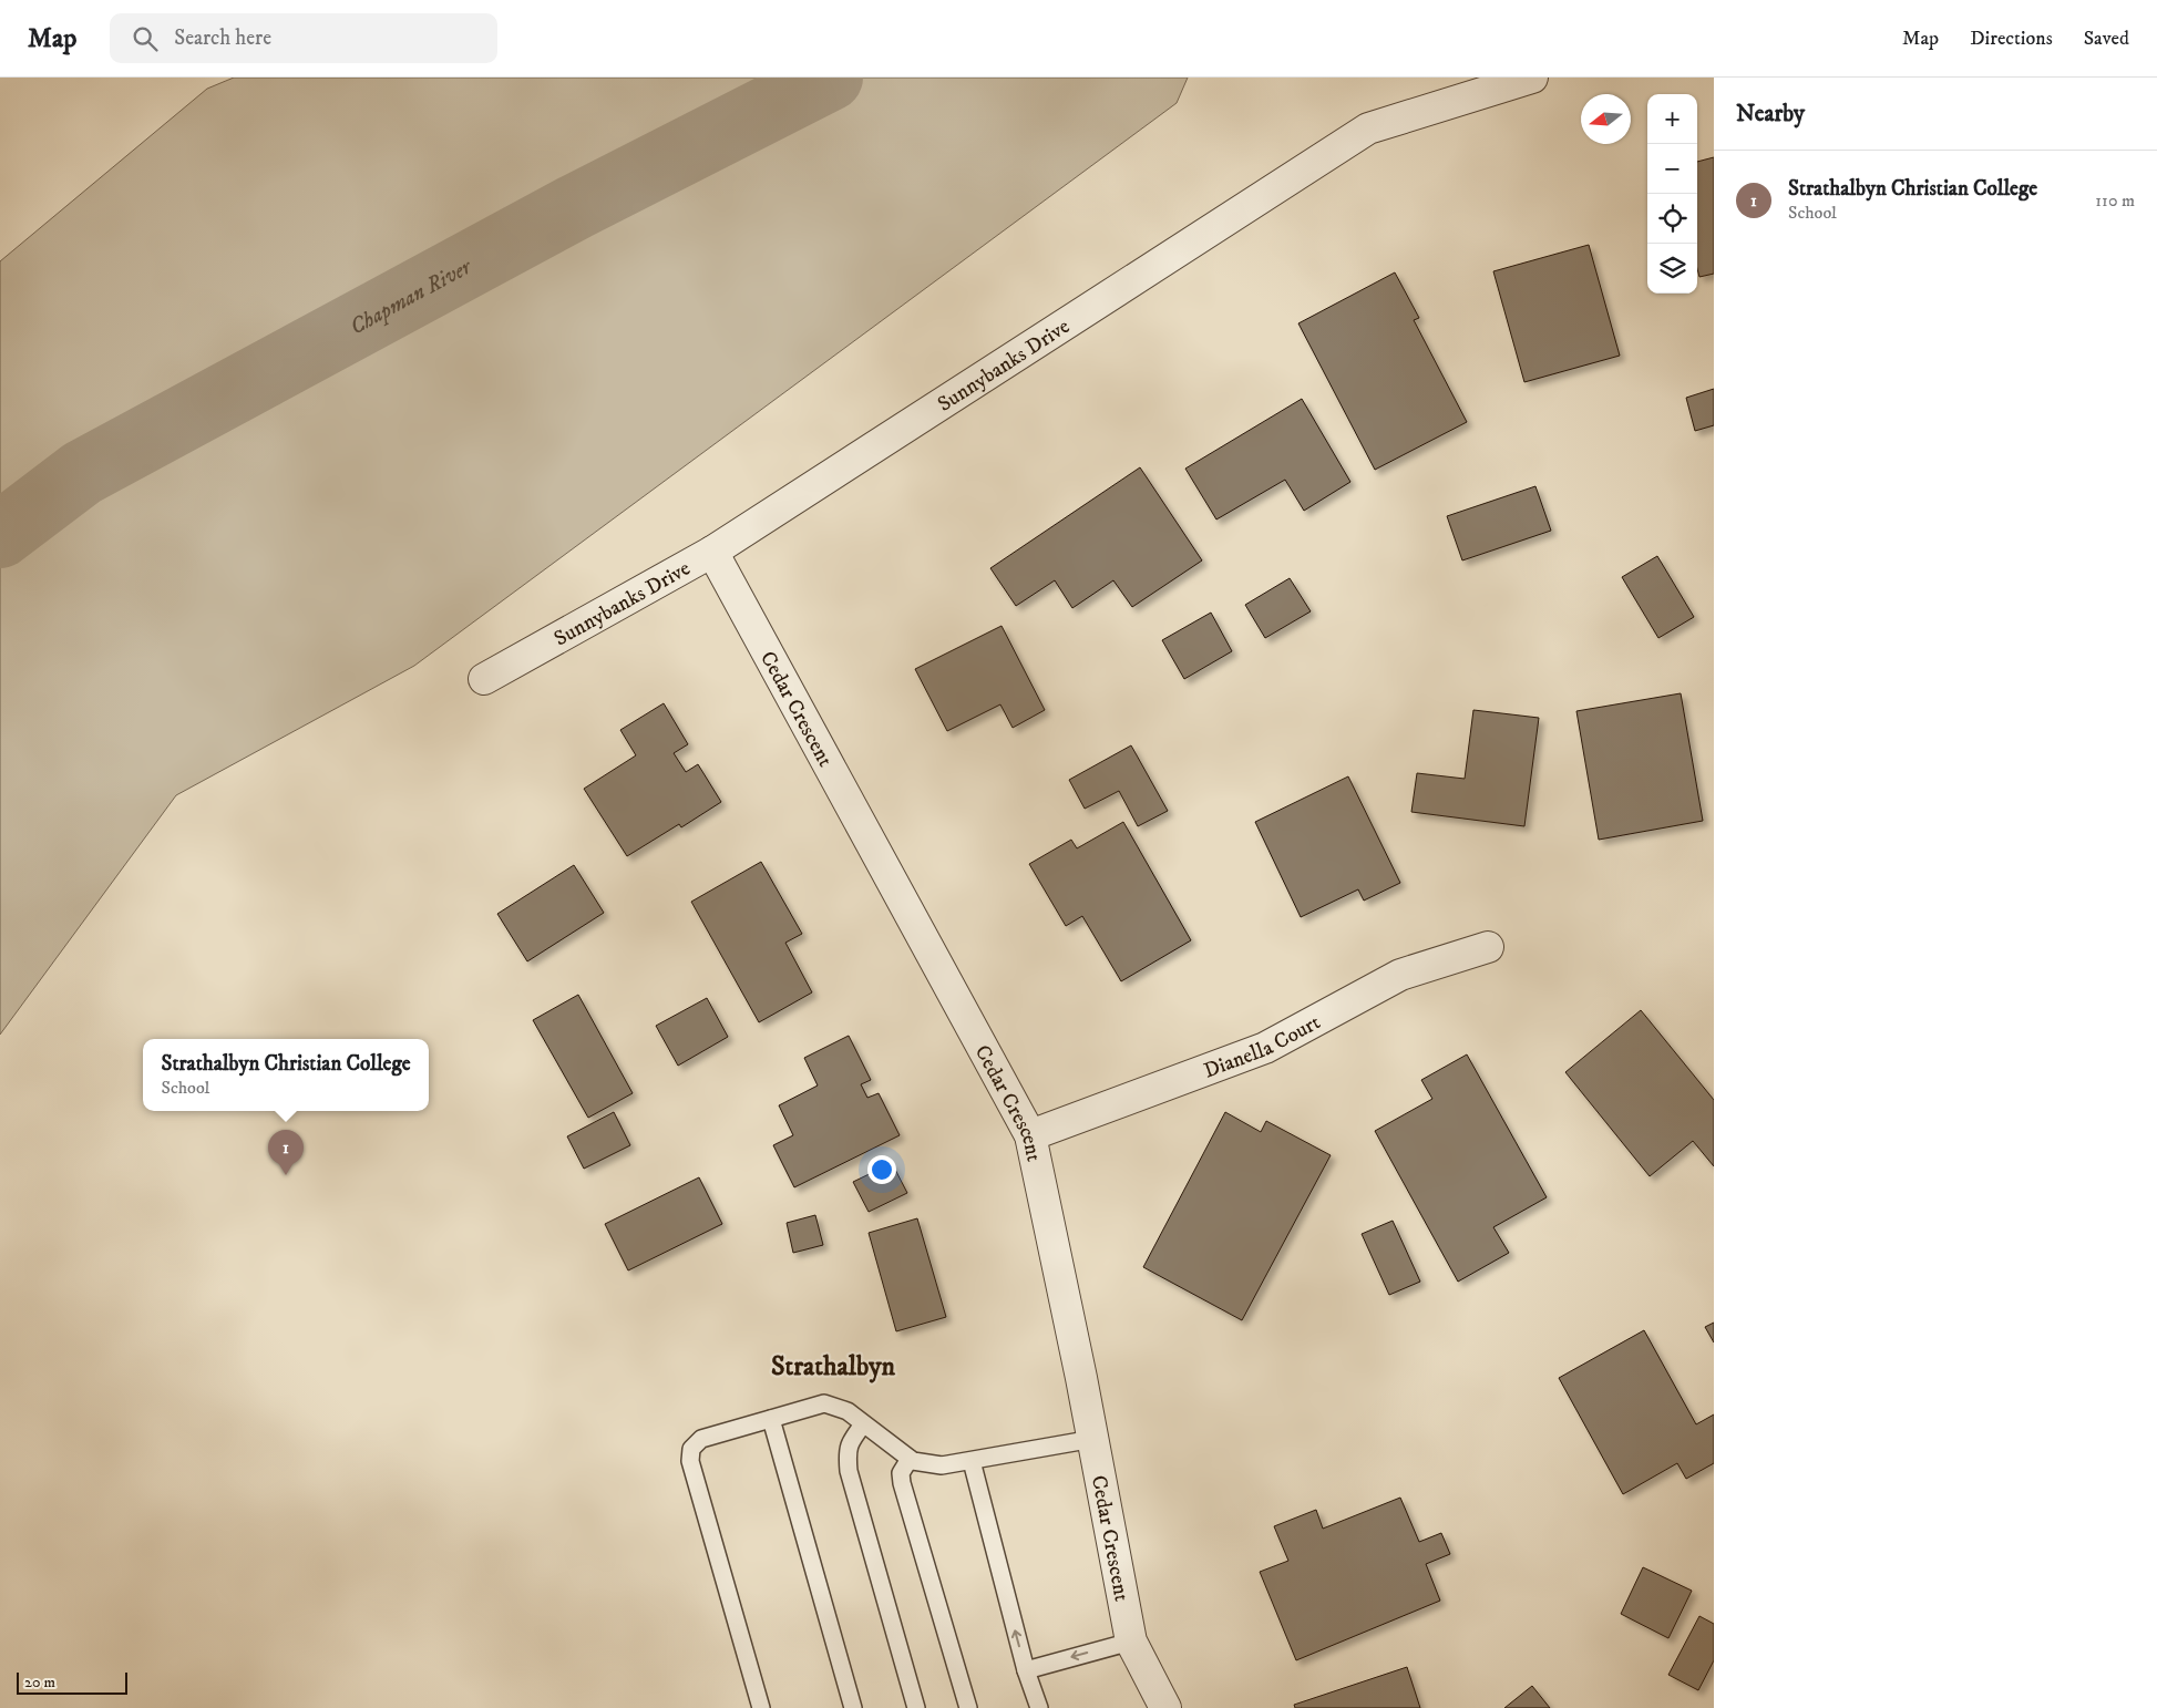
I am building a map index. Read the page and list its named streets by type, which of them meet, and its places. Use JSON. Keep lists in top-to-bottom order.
{
  "streets": {
    "street": ["Sunnybanks Drive", "Cedar Crescent", "Dianella Court"]
  },
  "crossings": [
    ["Sunnybanks Drive", "Cedar Crescent"],
    ["Cedar Crescent", "Dianella Court"]
  ],
  "districts": ["Strathalbyn"],
  "water": ["Chapman River"],
  "scale_bar": "20 m",
  "north": "left",
  "page": {
    "header": "Map",
    "search": "Search here",
    "nav": ["Map", "Directions", "Saved"],
    "heading": "Nearby",
    "map_buttons": ["+", "−"],
    "list": [
      {
        "mark": "1",
        "name": "Strathalbyn Christian College",
        "note": "School",
        "value": "110 m"
      }
    ],
    "popup": ["Strathalbyn Christian College", "School"],
    "pins": "1",
    "scale": "20 m"
  }
}
